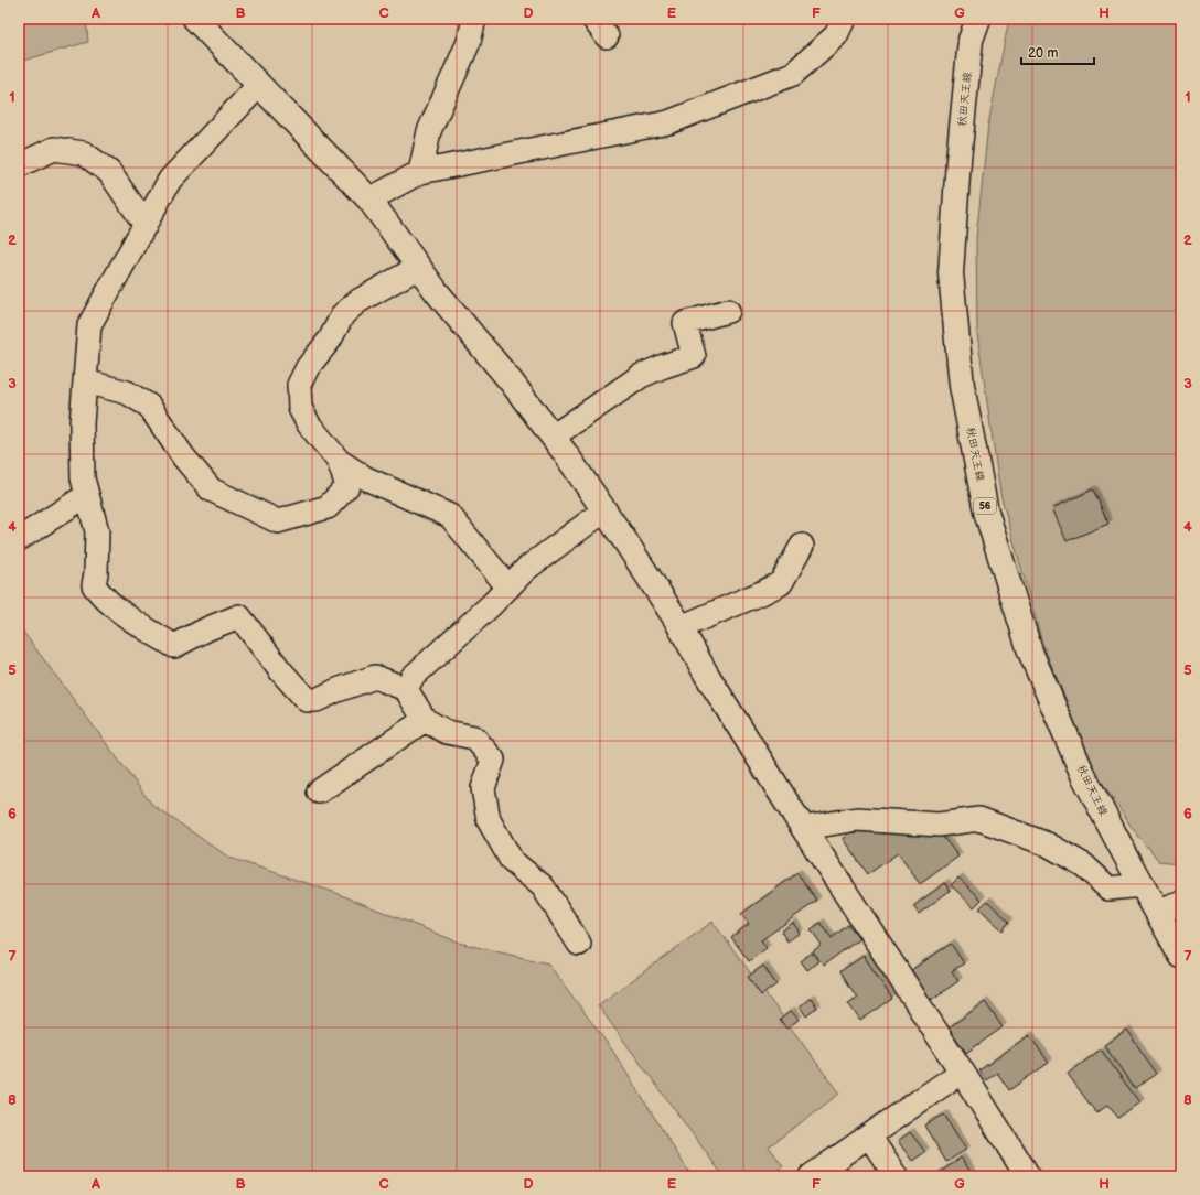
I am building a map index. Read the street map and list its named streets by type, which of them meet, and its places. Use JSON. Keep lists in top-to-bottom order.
{
  "streets": {
    "street": ["秋田天王線", "56"]
  },
  "scale_bar": "20 m",
  "grid": {
    "columns": [
      "A",
      "B",
      "C",
      "D",
      "E",
      "F",
      "G",
      "H"
    ],
    "rows": [
      "1",
      "2",
      "3",
      "4",
      "5",
      "6",
      "7",
      "8"
    ]
  }
}
